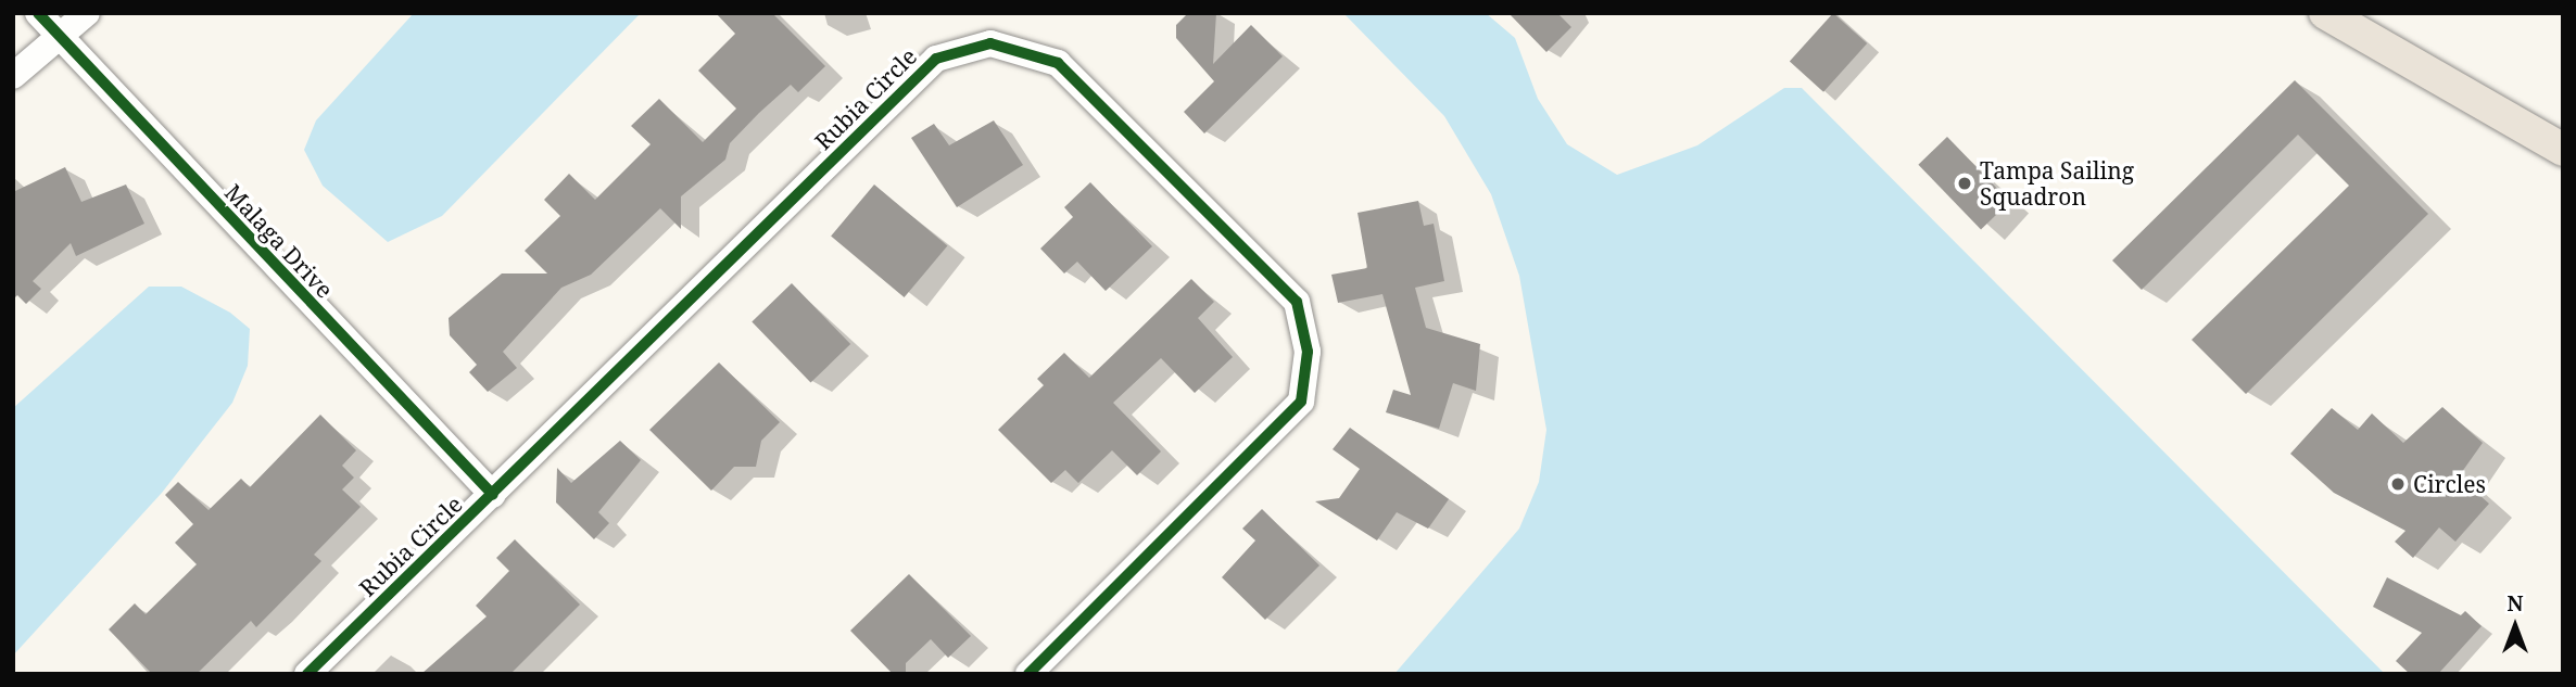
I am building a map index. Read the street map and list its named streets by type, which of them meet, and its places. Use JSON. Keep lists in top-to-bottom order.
{
  "streets": {
    "street": ["Rubia Circle", "Malaga Drive"]
  },
  "crossings": [
    ["Rubia Circle", "Malaga Drive"]
  ],
  "places": ["Tampa Sailing Squadron", "Circles"],
  "north": "top"
}
